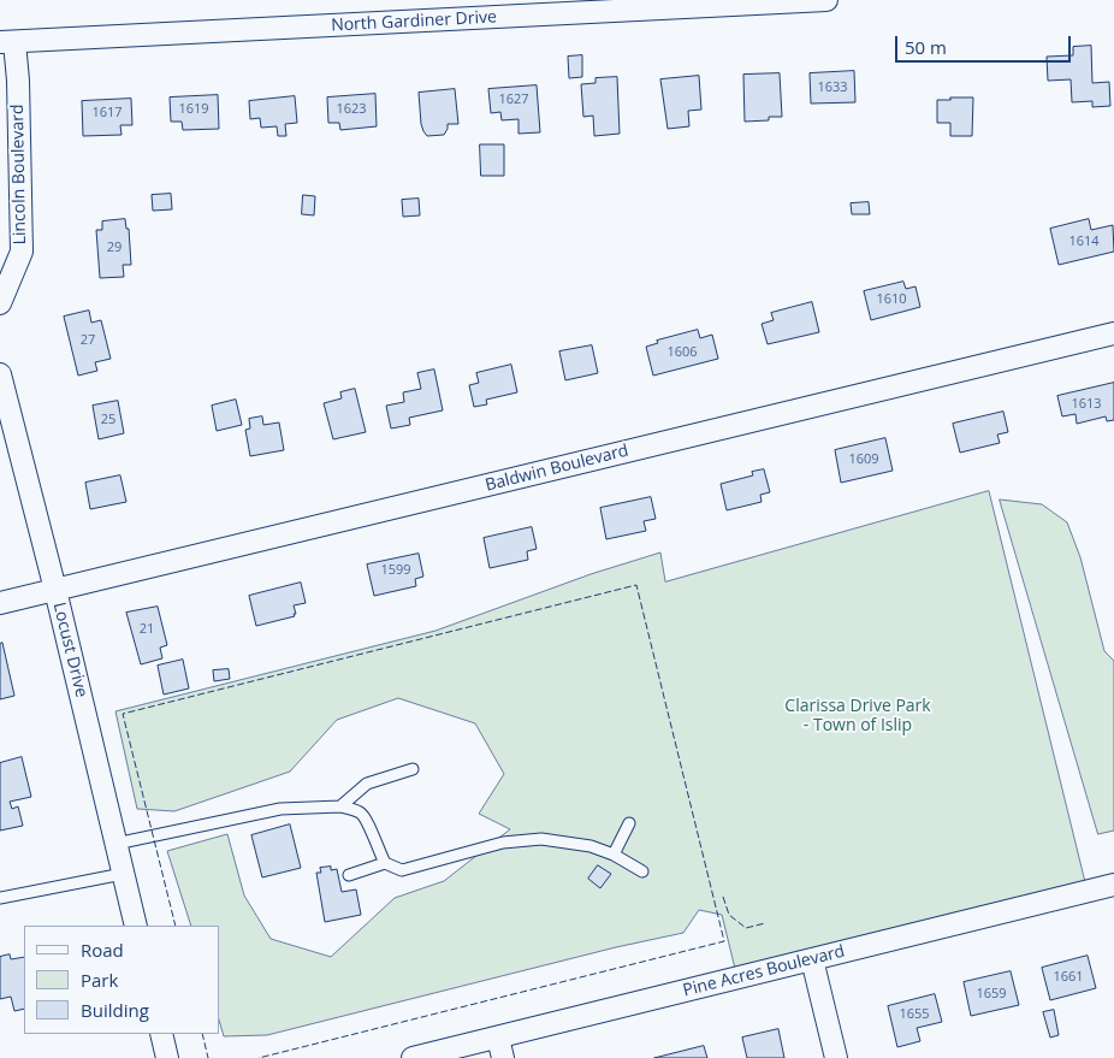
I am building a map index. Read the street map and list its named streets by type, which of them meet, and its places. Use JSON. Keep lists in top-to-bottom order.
{
  "streets": {
    "street": [
      "North Gardiner Drive",
      "Lincoln Boulevard",
      "Baldwin Boulevard",
      "Locust Drive",
      "Pine Acres Boulevard"
    ]
  },
  "crossings": [
    ["North Gardiner Drive", "Lincoln Boulevard"],
    ["Baldwin Boulevard", "Locust Drive"]
  ],
  "parks": ["Clarissa Drive Park - Town of Islip"],
  "house_numbers": [
    "1633",
    "1627",
    "1619",
    "1623",
    "1617",
    "1614",
    "29",
    "1610",
    "27",
    "1606",
    "1613",
    "25",
    "1609",
    "1599",
    "21",
    "1661",
    "1659",
    "1655"
  ],
  "legend": ["Road", "Park", "Building"],
  "scale_bar": "50 m"
}
